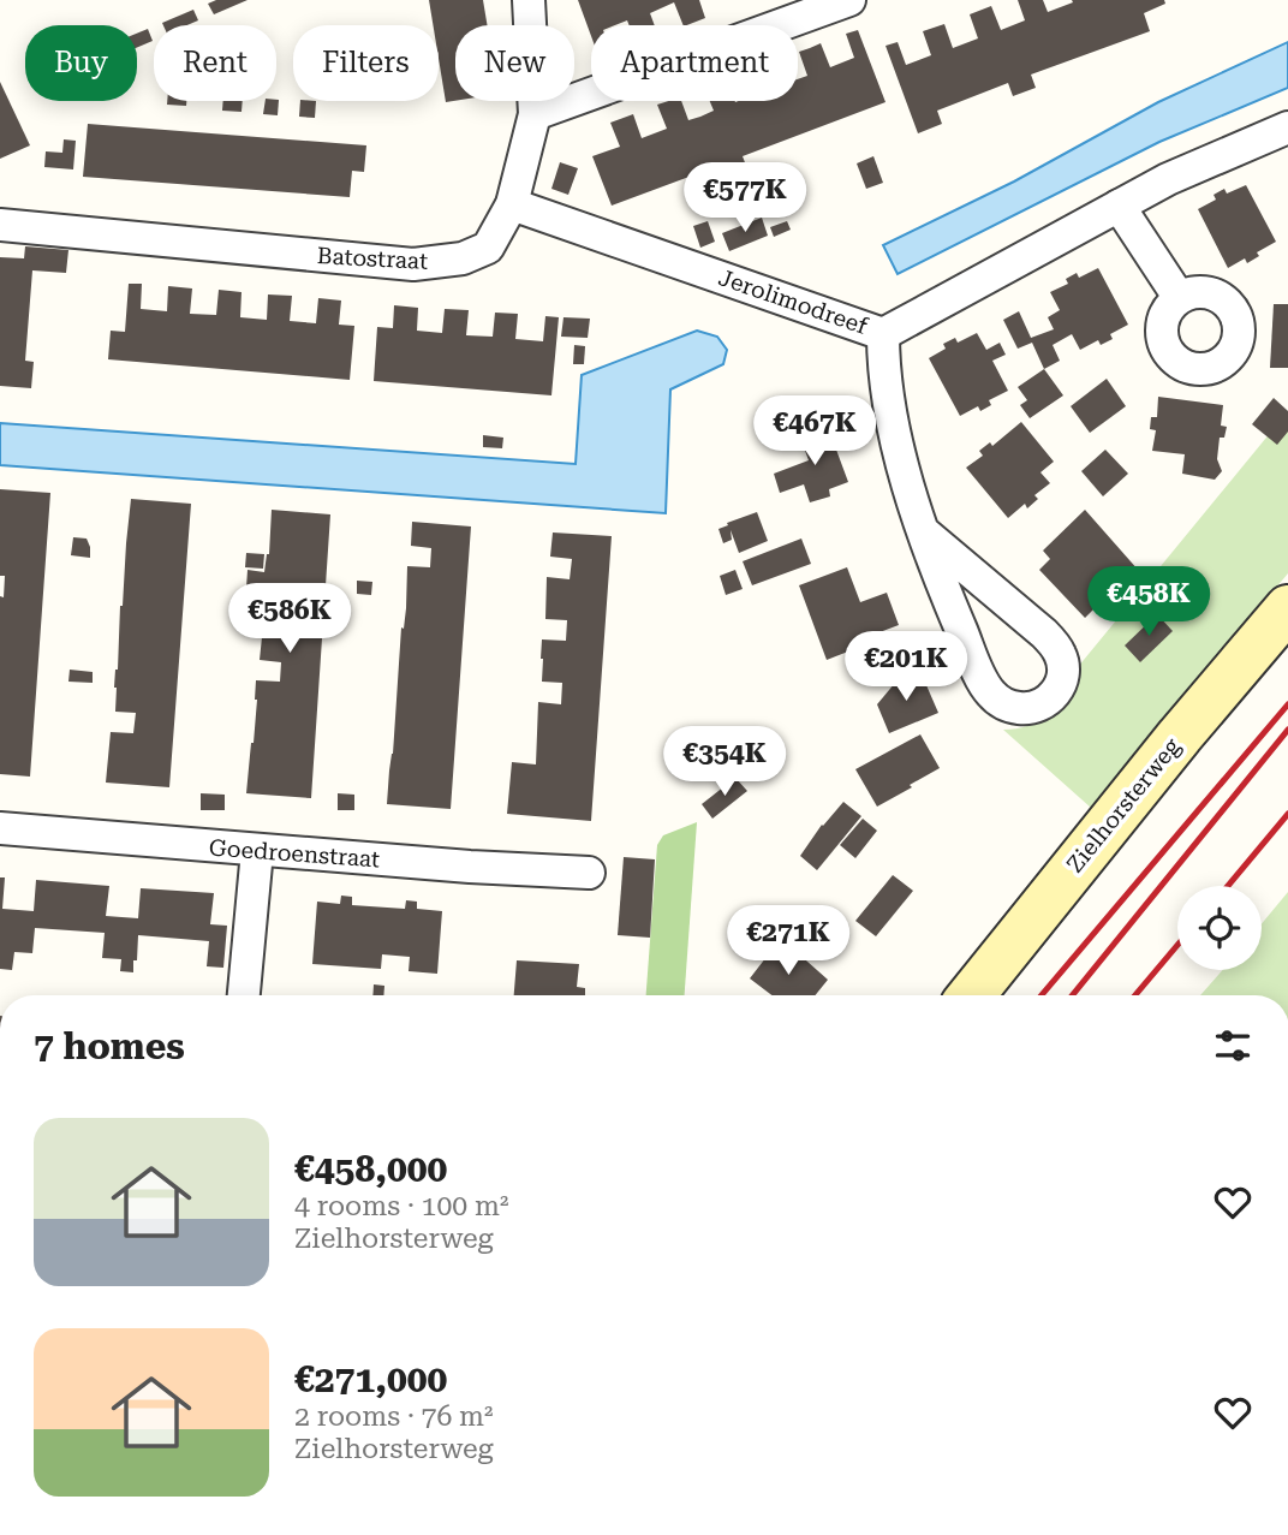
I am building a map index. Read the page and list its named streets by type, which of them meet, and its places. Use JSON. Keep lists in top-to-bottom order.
{
  "streets": {
    "main road": ["Zielhorsterweg"],
    "street": ["Batostraat", "Jerolimodreef", "Goedroenstraat"]
  },
  "crossings": [
    ["Batostraat", "Jerolimodreef"]
  ],
  "page": {
    "chip": [
      "Buy",
      "Rent",
      "Filters",
      "New",
      "Apartment"
    ],
    "price": [
      "€577K",
      "€467K",
      "€458K",
      "€586K",
      "€201K",
      "€354K",
      "€271K"
    ],
    "heading": "7 homes",
    "list": [
      {
        "name": "€458,000",
        "note": "4 rooms · 100 m² · Zielhorsterweg"
      },
      {
        "name": "€271,000",
        "note": "2 rooms · 76 m² · Zielhorsterweg"
      }
    ]
  }
}
